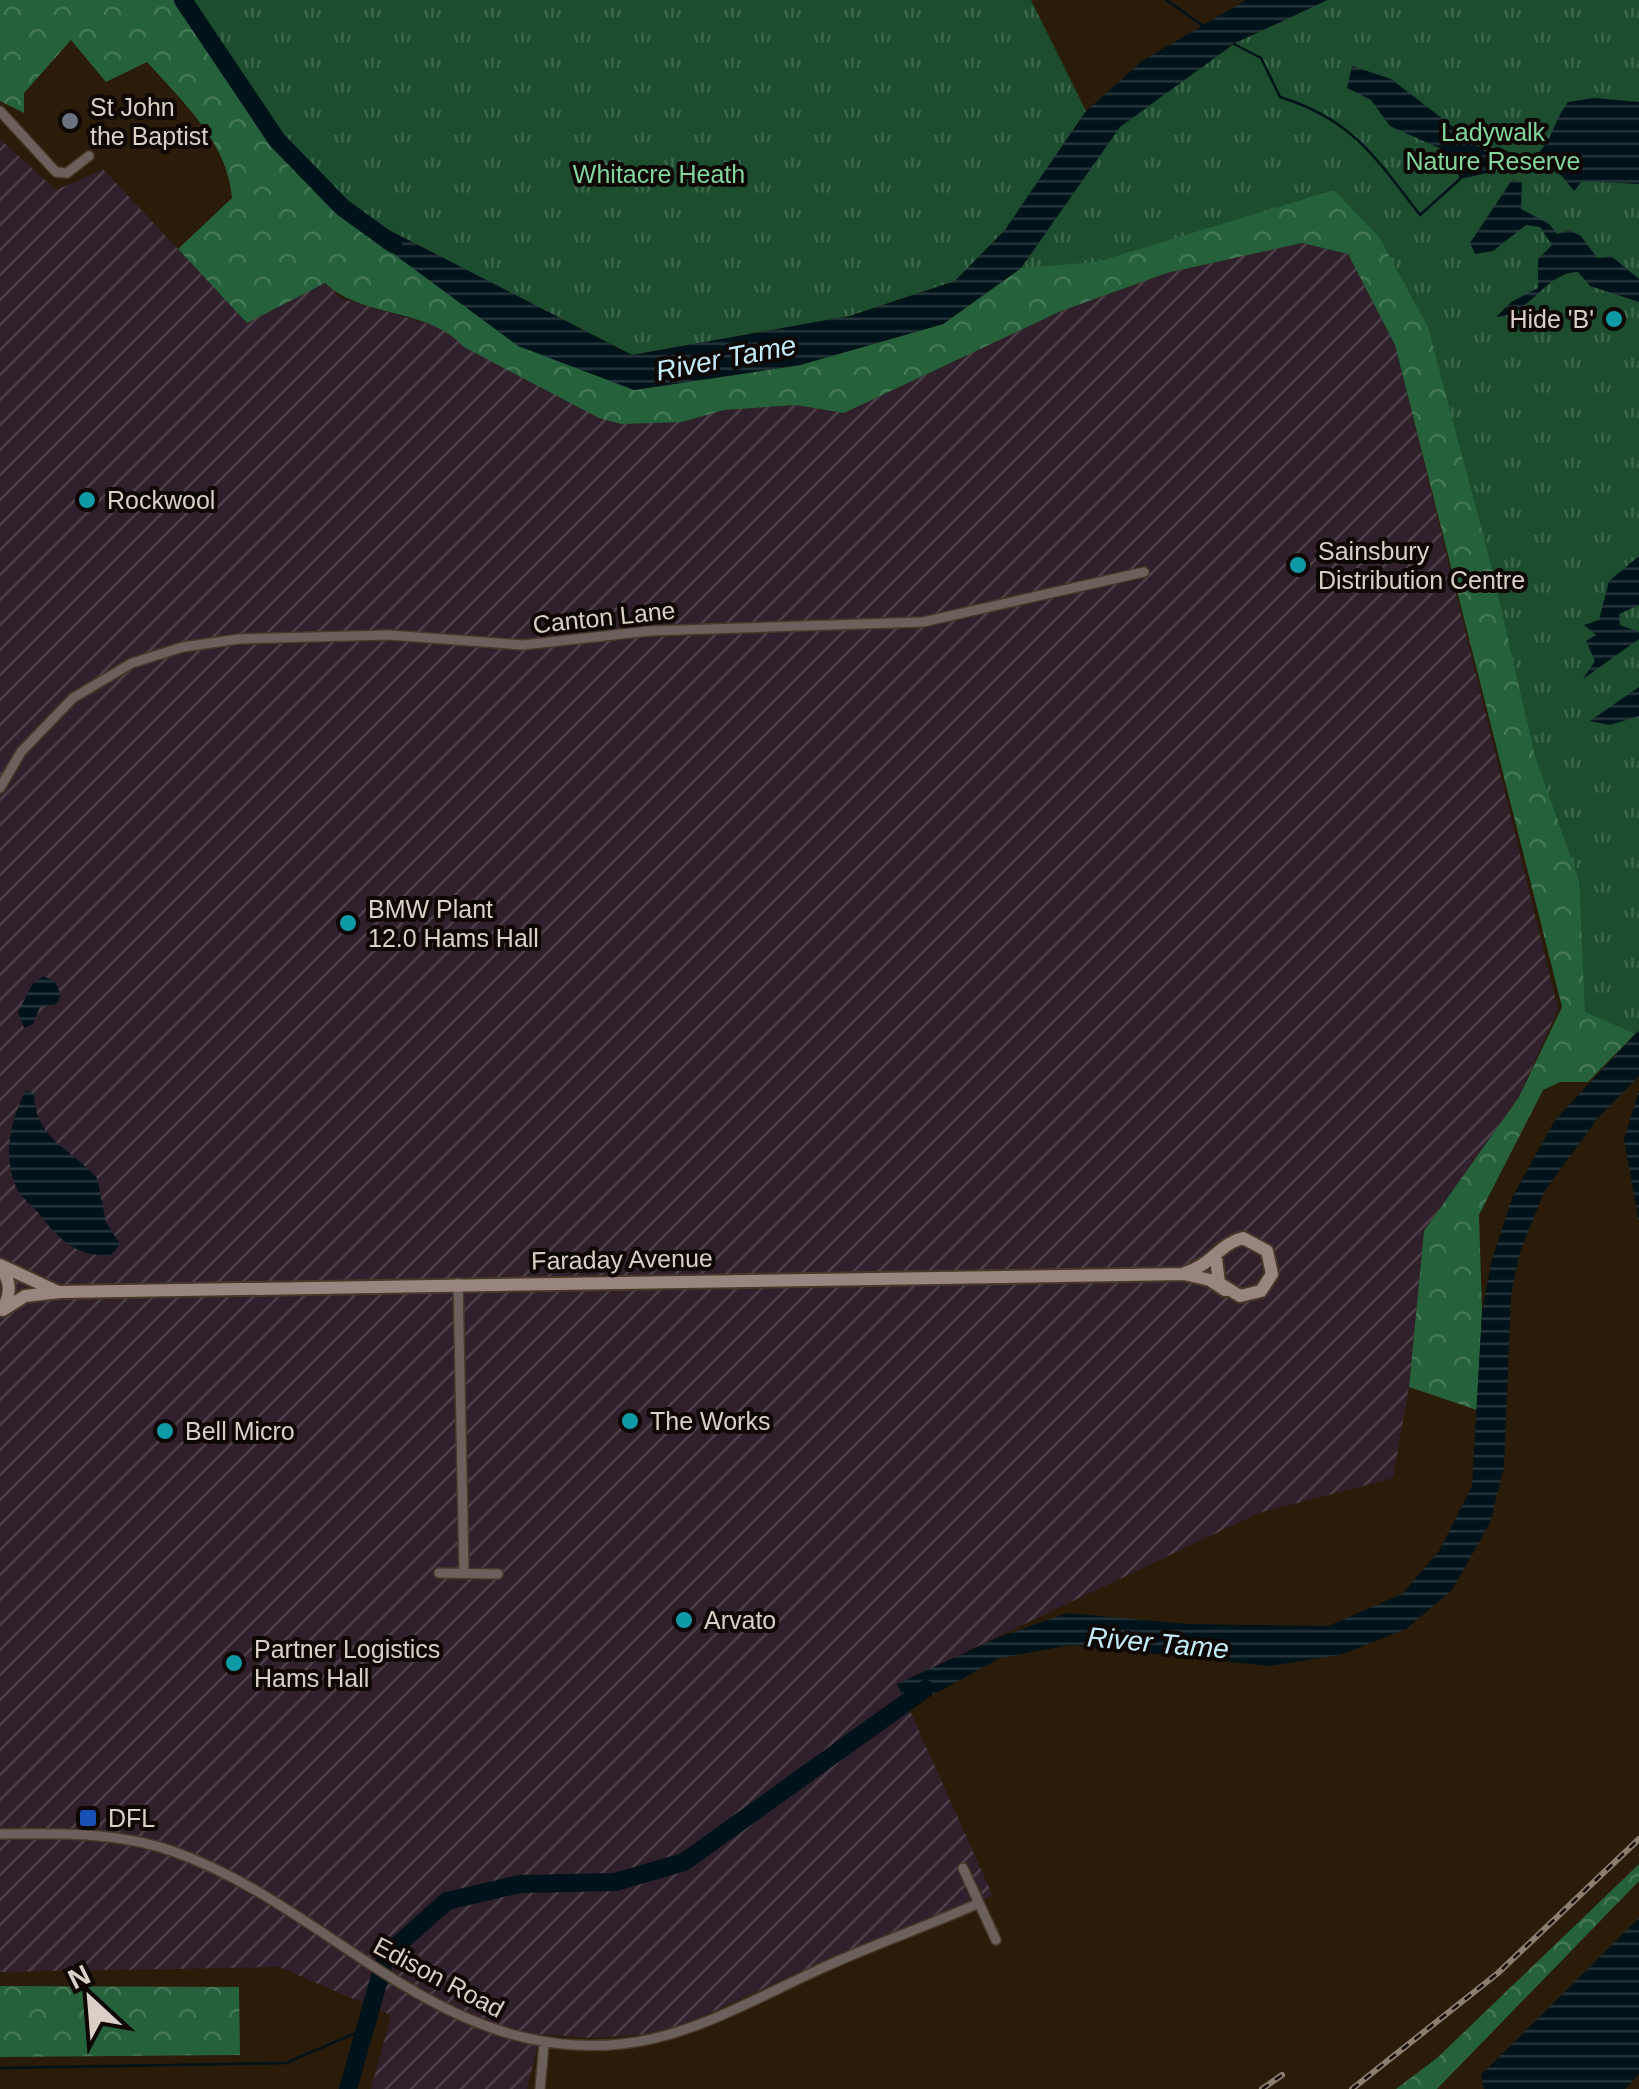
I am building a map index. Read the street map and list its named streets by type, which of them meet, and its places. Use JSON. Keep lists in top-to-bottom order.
{
  "streets": {
    "street": ["Canton Lane", "Faraday Avenue", "Edison Road"]
  },
  "water": ["River Tame"],
  "parks": ["Ladywalk Nature Reserve", "Whitacre Heath"],
  "places": {
    "other": [
      "St John the Baptist",
      "Hide 'B'",
      "Rockwool",
      "Sainsbury Distribution Centre",
      "BMW Plant 12.0 Hams Hall",
      "The Works",
      "Bell Micro",
      "Arvato",
      "Partner Logistics Hams Hall"
    ],
    "transit": ["DFL"]
  },
  "north": "top left"
}
